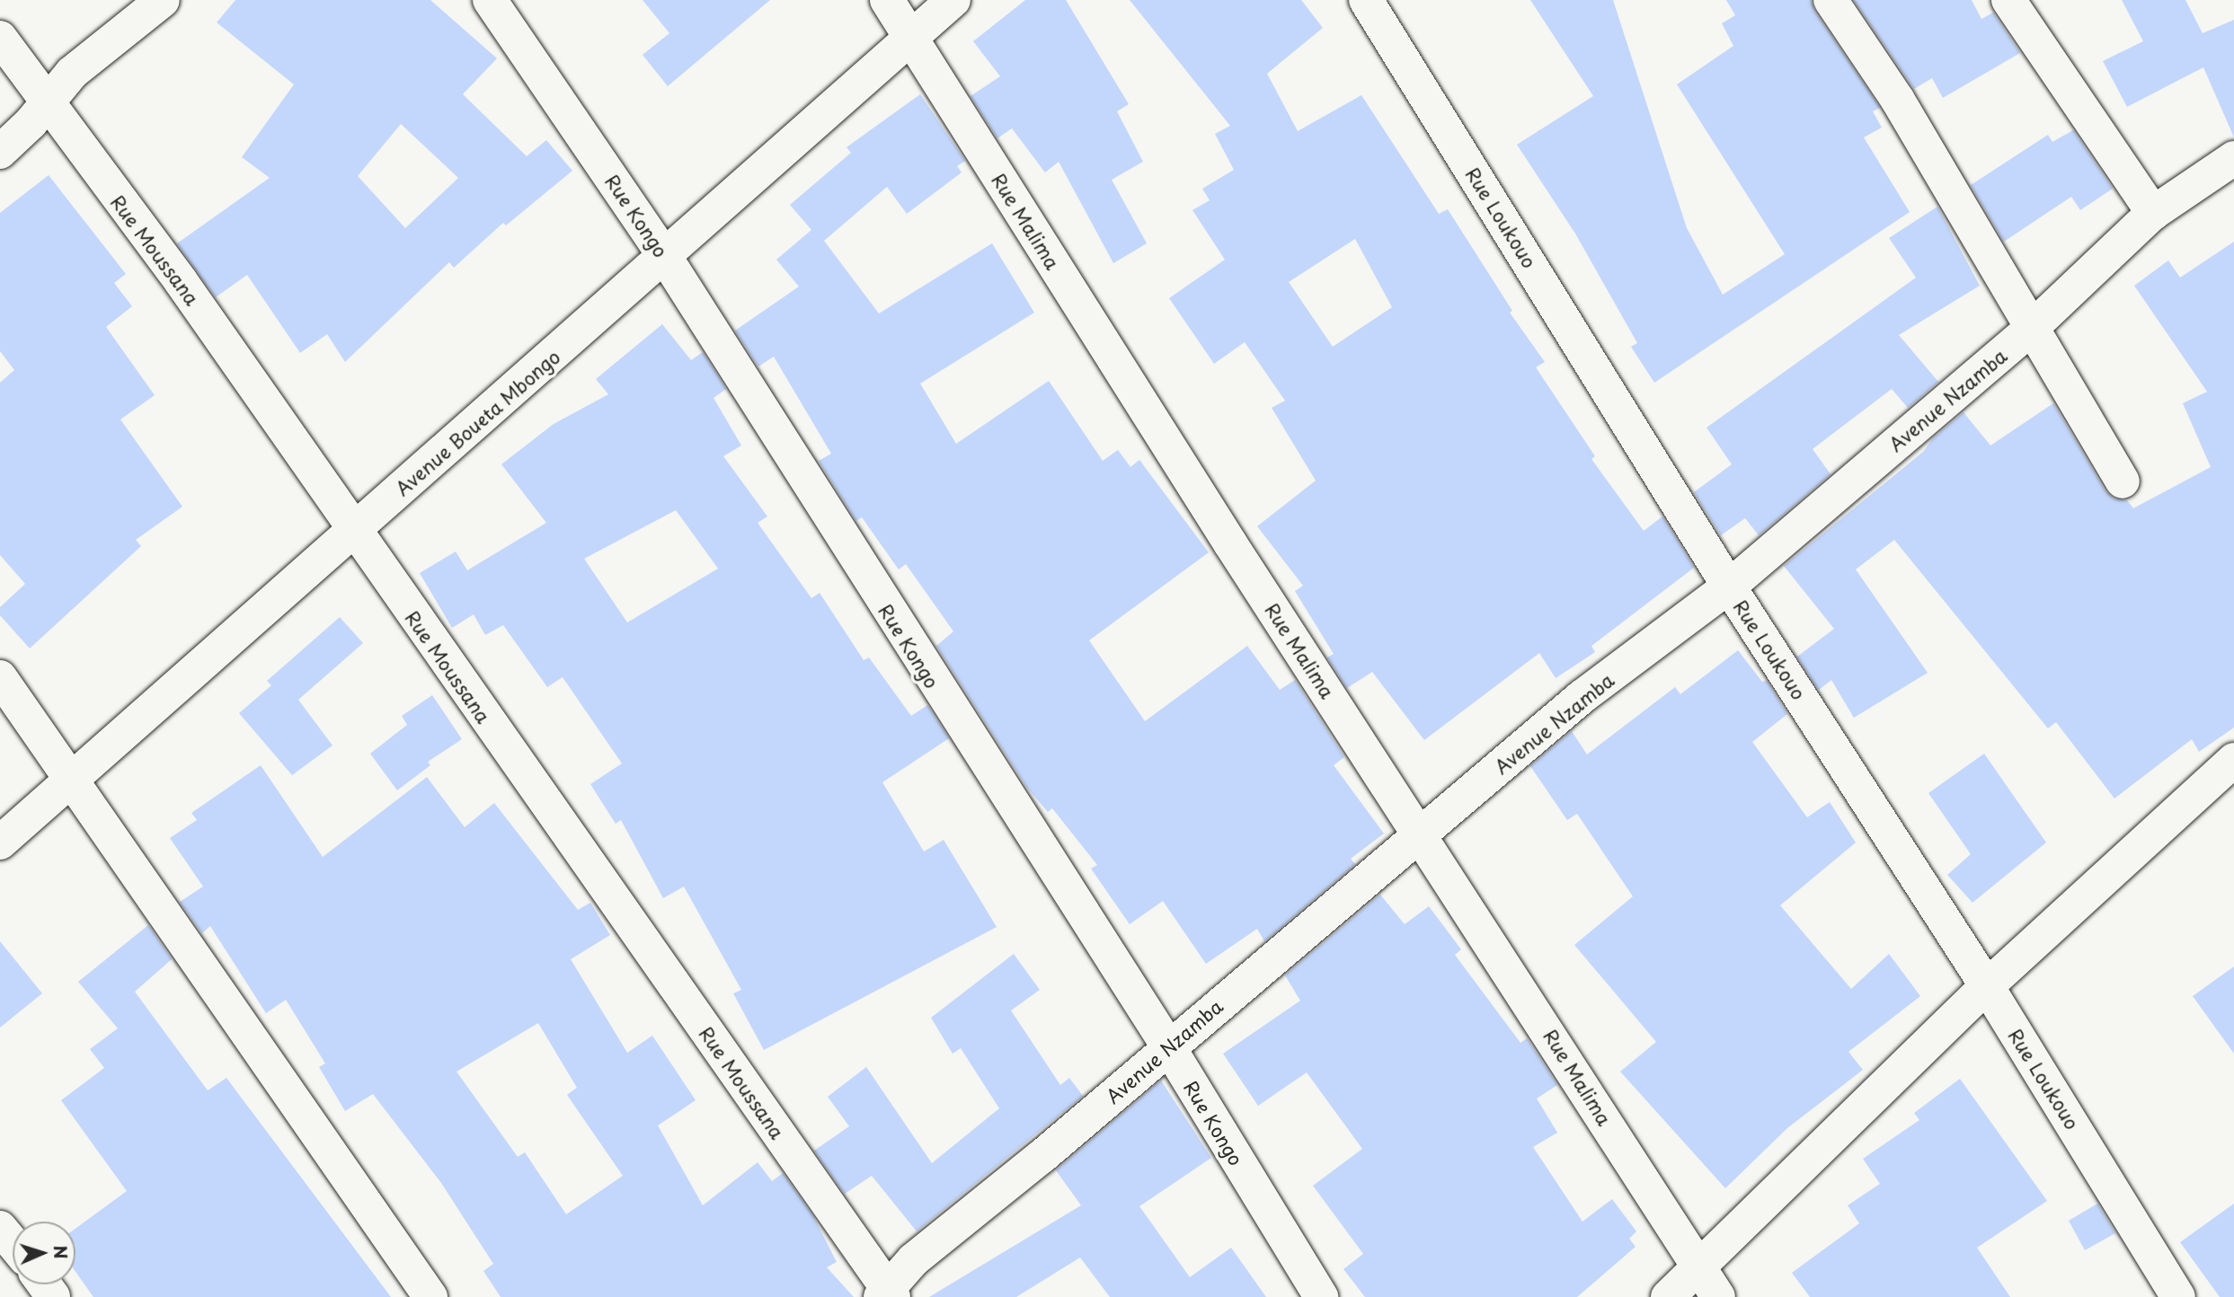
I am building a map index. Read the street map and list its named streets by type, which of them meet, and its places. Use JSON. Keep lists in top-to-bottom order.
{
  "streets": {
    "street": [
      "Rue Kongo",
      "Rue Loukouo",
      "Rue Malima",
      "Rue Moussana",
      "Avenue Nzamba",
      "Avenue Boueta Mbongo"
    ]
  },
  "crossings": [
    ["Rue Kongo", "Avenue Nzamba"],
    ["Rue Kongo", "Avenue Boueta Mbongo"],
    ["Rue Loukouo", "Avenue Nzamba"],
    ["Rue Malima", "Avenue Nzamba"],
    ["Rue Malima", "Avenue Boueta Mbongo"],
    ["Rue Moussana", "Avenue Nzamba"],
    ["Rue Moussana", "Avenue Boueta Mbongo"]
  ],
  "north": "right"
}
